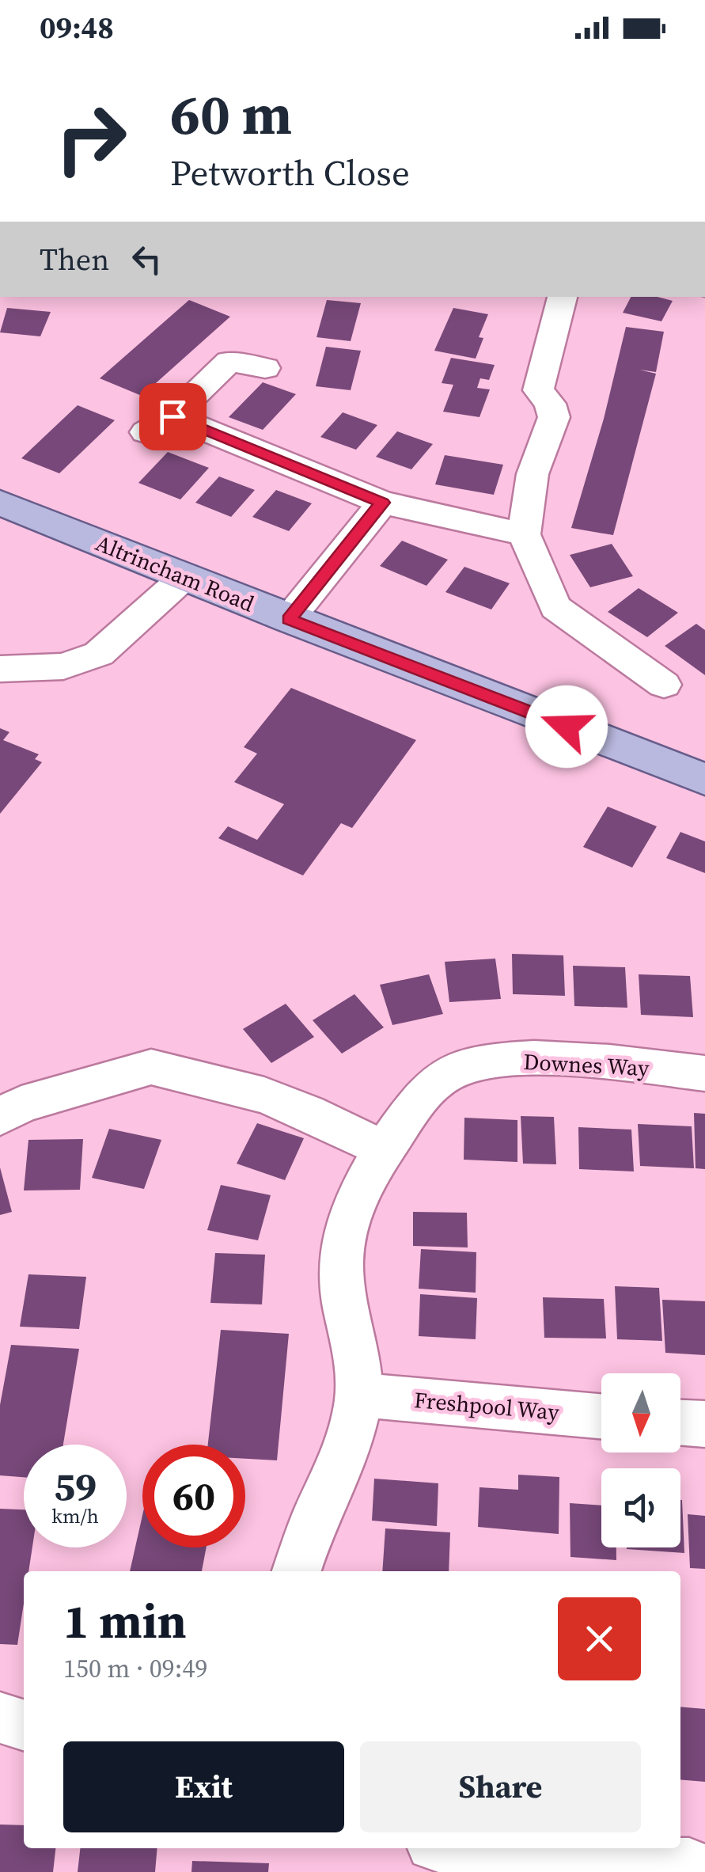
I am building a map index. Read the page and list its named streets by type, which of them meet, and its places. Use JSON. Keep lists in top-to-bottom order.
{
  "streets": {
    "main road": ["Altrincham Road"],
    "street": ["Downes Way", "Freshpool Way"]
  },
  "crossings": [
    ["Downes Way", "Freshpool Way"]
  ],
  "north": "bottom",
  "page": {
    "status": "09:48",
    "turn": ["60 m", "Petworth Close"],
    "then": "Then",
    "speed": "59 km/h",
    "limit": "60",
    "heading": ["1 min", "150 m · 09:49"],
    "buttons": ["Exit", "Share"]
  }
}
